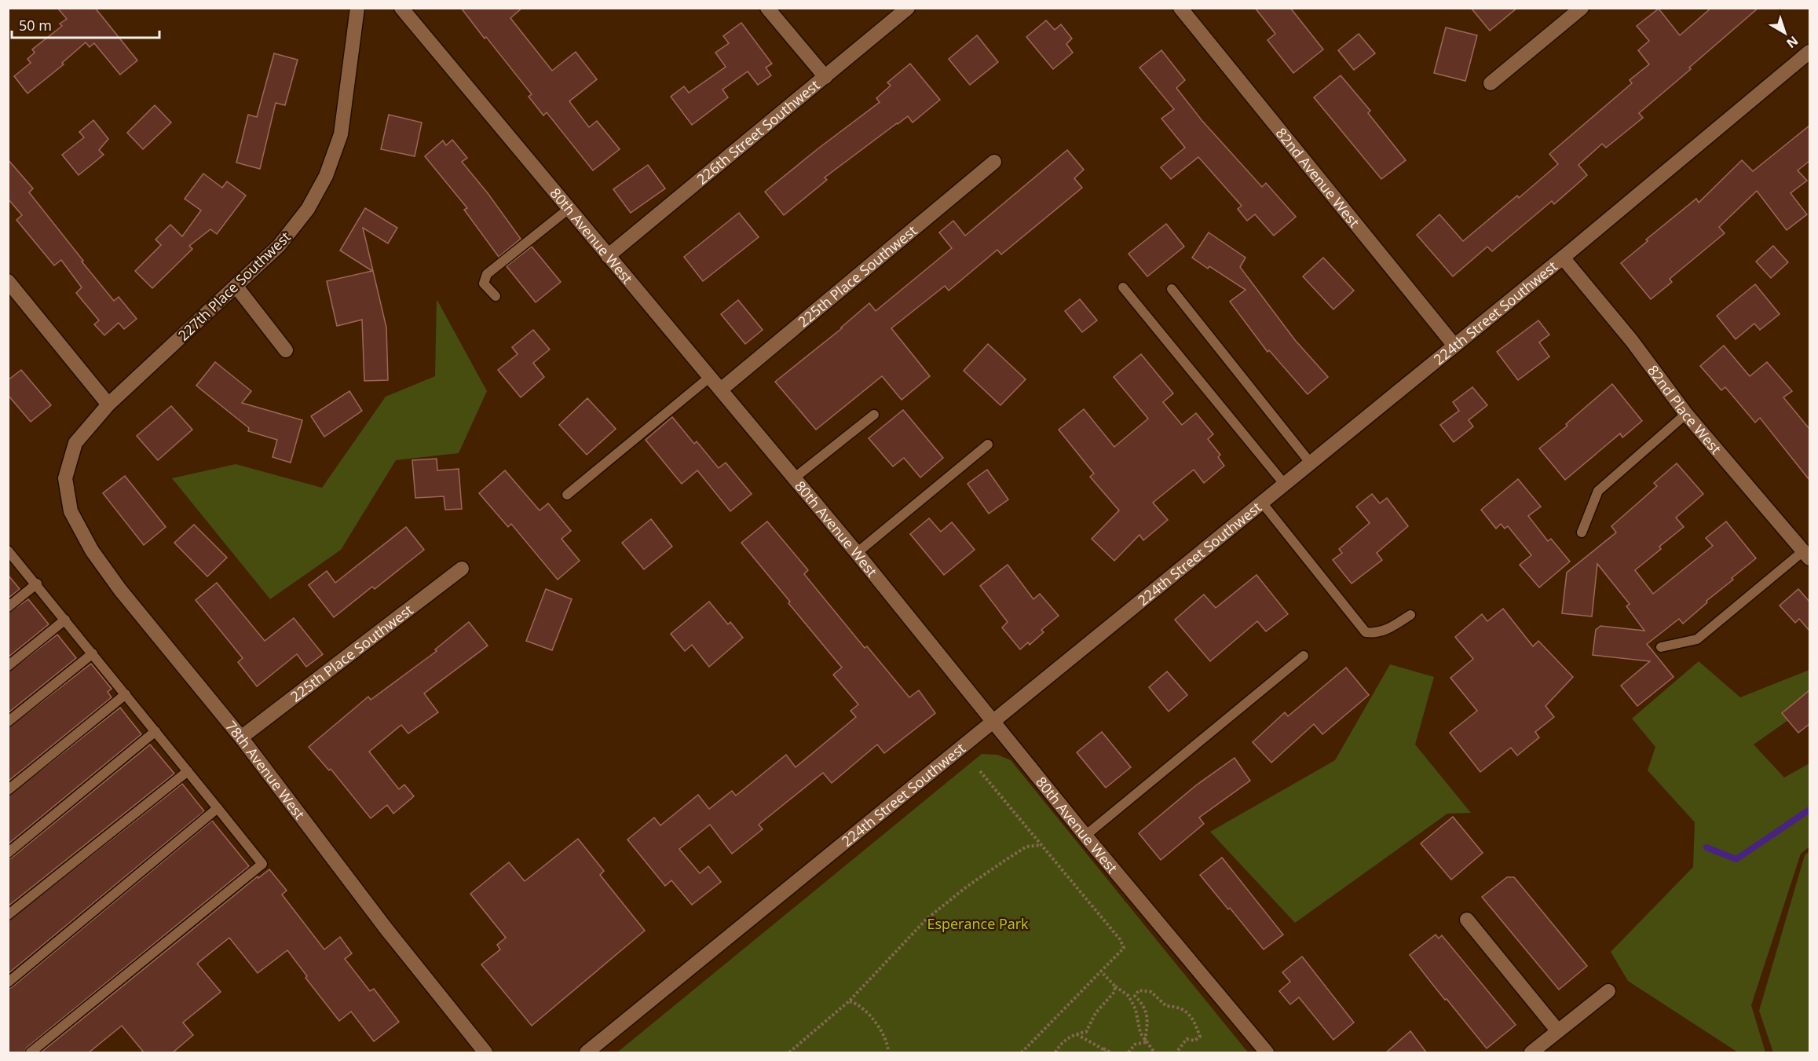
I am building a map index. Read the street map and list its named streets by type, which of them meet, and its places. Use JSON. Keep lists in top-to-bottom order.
{
  "streets": {
    "street": [
      "226th Street Southwest",
      "82nd Avenue West",
      "80th Avenue West",
      "225th Place Southwest",
      "227th Place Southwest",
      "224th Street Southwest",
      "82nd Place West",
      "78th Avenue West"
    ]
  },
  "crossings": [
    ["226th Street Southwest", "80th Avenue West"],
    ["82nd Avenue West", "224th Street Southwest"],
    ["80th Avenue West", "225th Place Southwest"],
    ["80th Avenue West", "224th Street Southwest"],
    ["225th Place Southwest", "78th Avenue West"],
    ["227th Place Southwest", "78th Avenue West"],
    ["224th Street Southwest", "82nd Place West"]
  ],
  "parks": ["Esperance Park"],
  "scale_bar": "50 m",
  "north": "bottom right"
}
